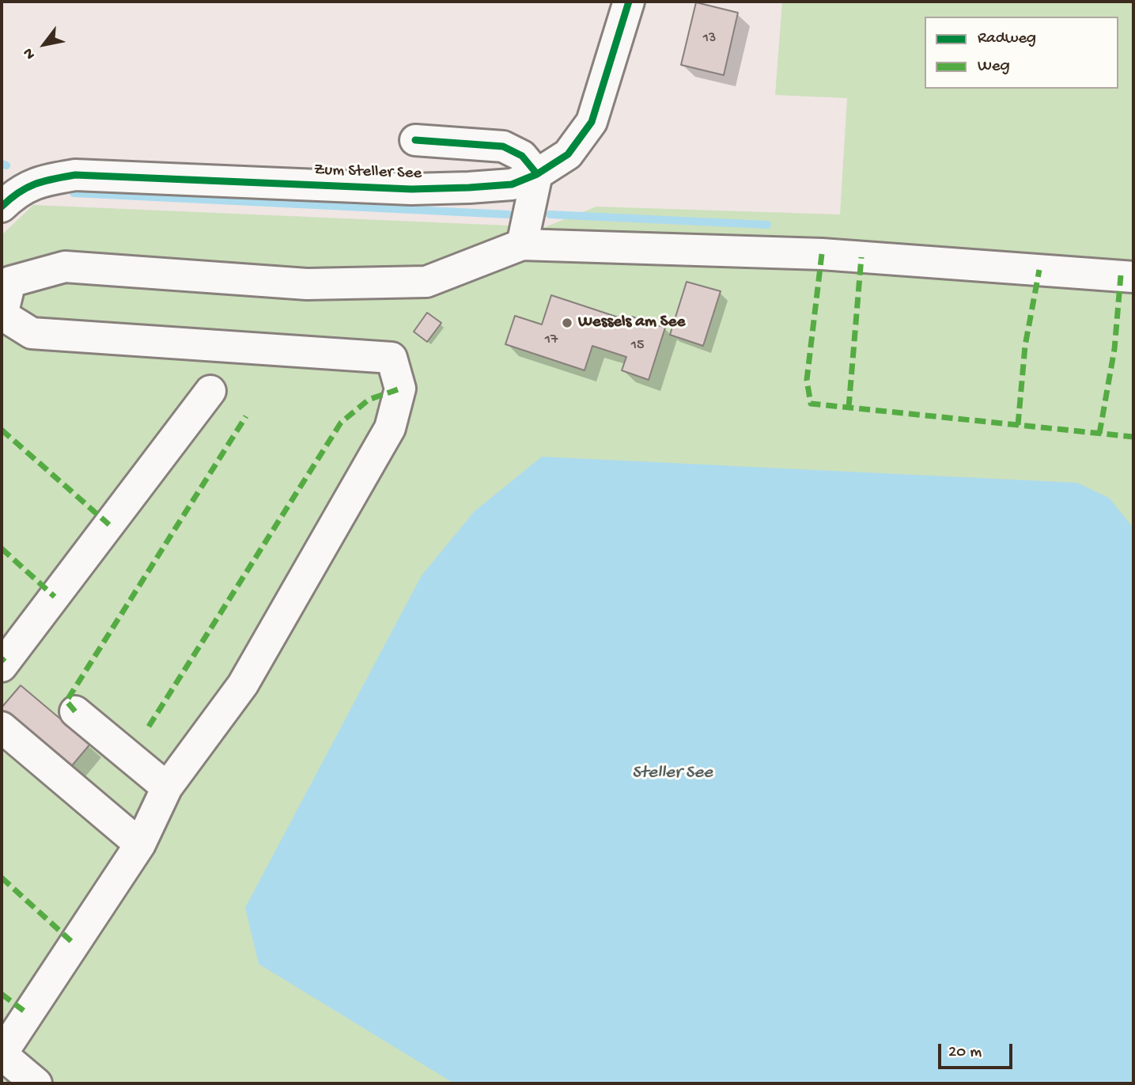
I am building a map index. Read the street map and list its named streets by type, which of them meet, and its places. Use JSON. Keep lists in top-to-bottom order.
{
  "streets": {
    "street": ["Zum Steller See"]
  },
  "water": ["Steller See"],
  "places": ["Wessels am See"],
  "house_numbers": ["13", "17", "15"],
  "legend": ["Radweg", "Weg"],
  "scale_bar": "20 m",
  "north": "bottom left"
}
